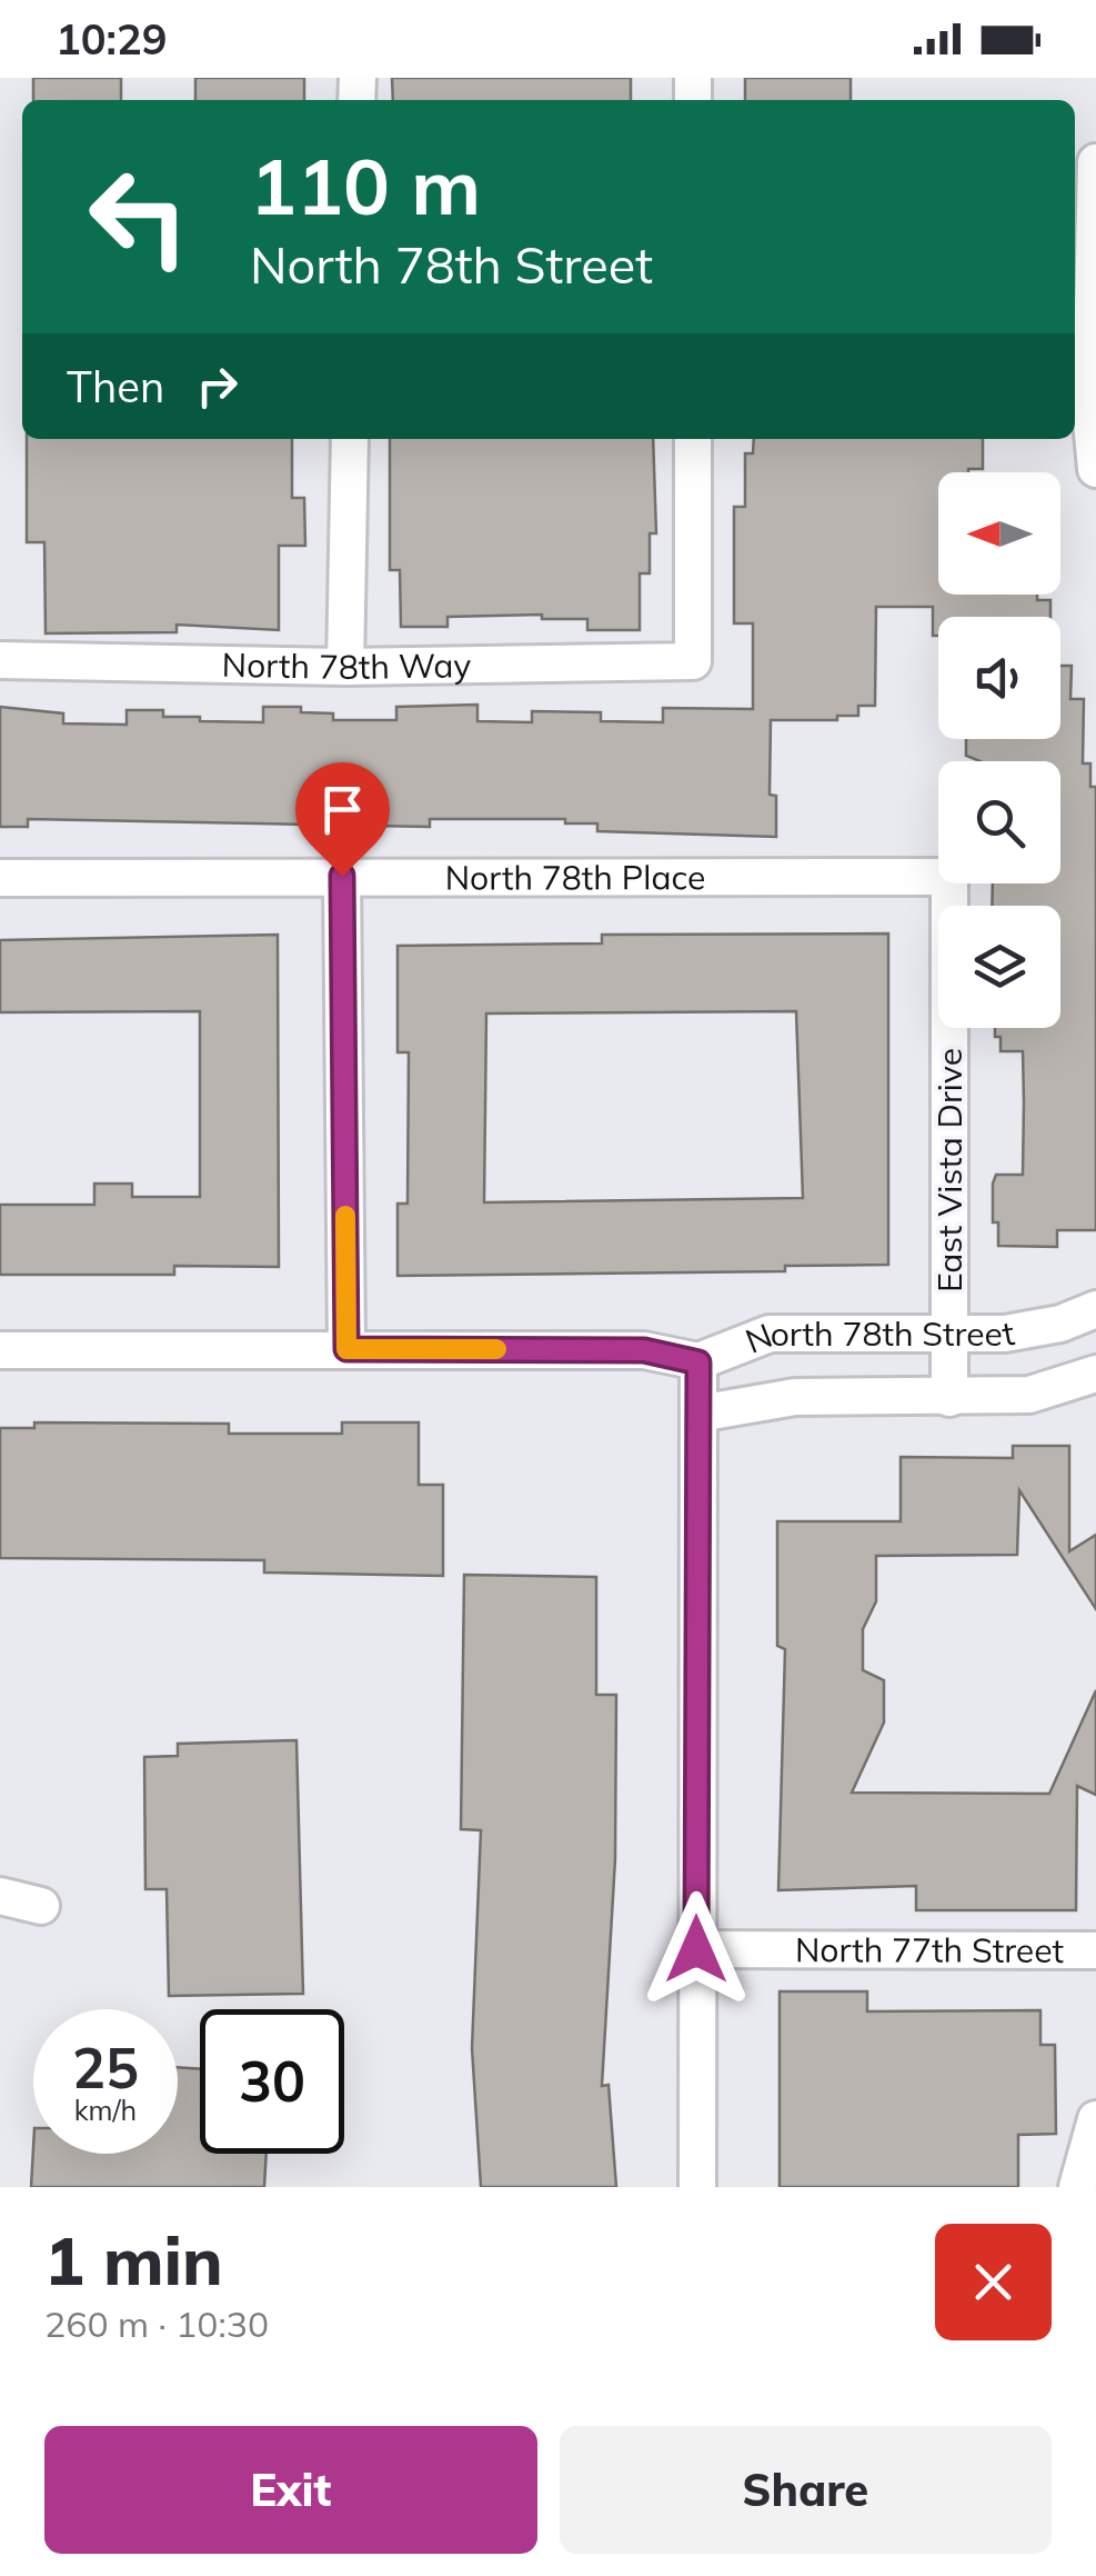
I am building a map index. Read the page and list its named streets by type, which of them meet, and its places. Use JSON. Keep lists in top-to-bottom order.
{
  "streets": {
    "street": [
      "North 78th Way",
      "North 78th Place",
      "East Vista Drive",
      "North 78th Street",
      "North 77th Street"
    ]
  },
  "crossings": [
    ["East Vista Drive", "North 78th Street"]
  ],
  "north": "left",
  "page": {
    "status": "10:29",
    "turn": ["110 m", "North 78th Street"],
    "then": "Then",
    "speed": "25 km/h",
    "limit": "30",
    "heading": ["1 min", "260 m · 10:30"],
    "buttons": ["Exit", "Share"]
  }
}
